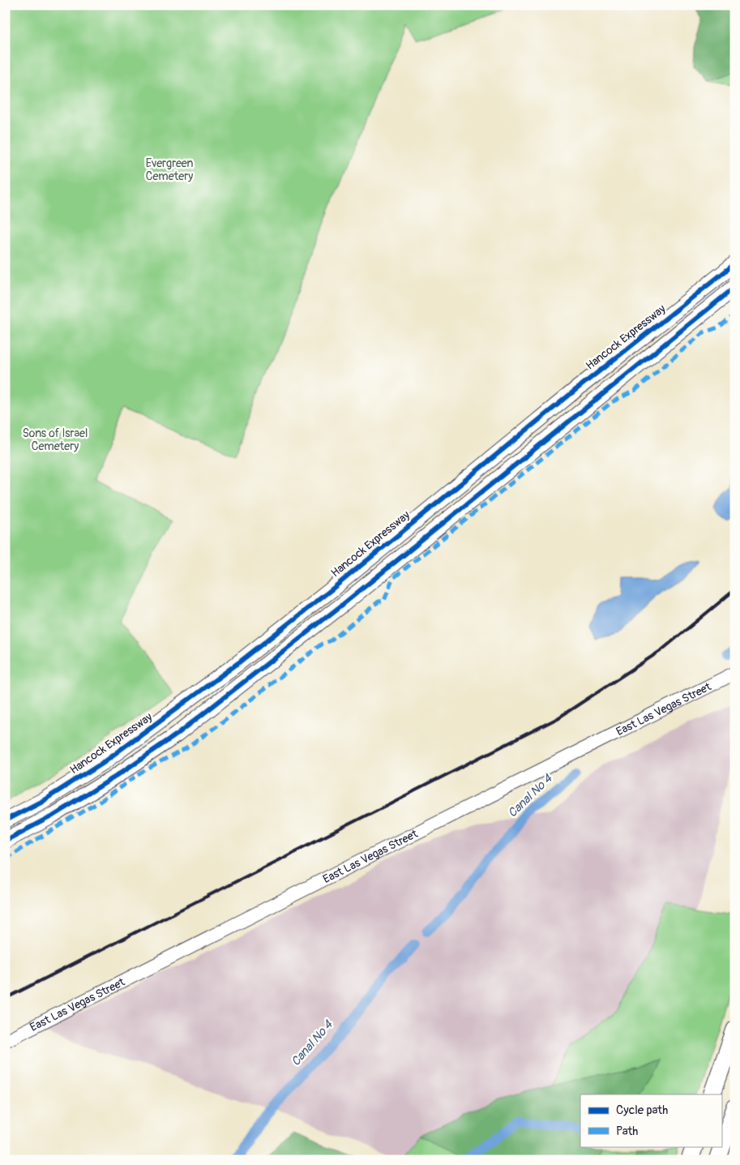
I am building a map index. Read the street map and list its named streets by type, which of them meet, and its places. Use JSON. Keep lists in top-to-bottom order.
{
  "streets": {
    "main road": ["Hancock Expressway"],
    "street": ["East Las Vegas Street"]
  },
  "water": ["Canal No 4"],
  "parks": ["Evergreen Cemetery", "Sons of Israel Cemetery"],
  "legend": ["Cycle path", "Path"]
}
